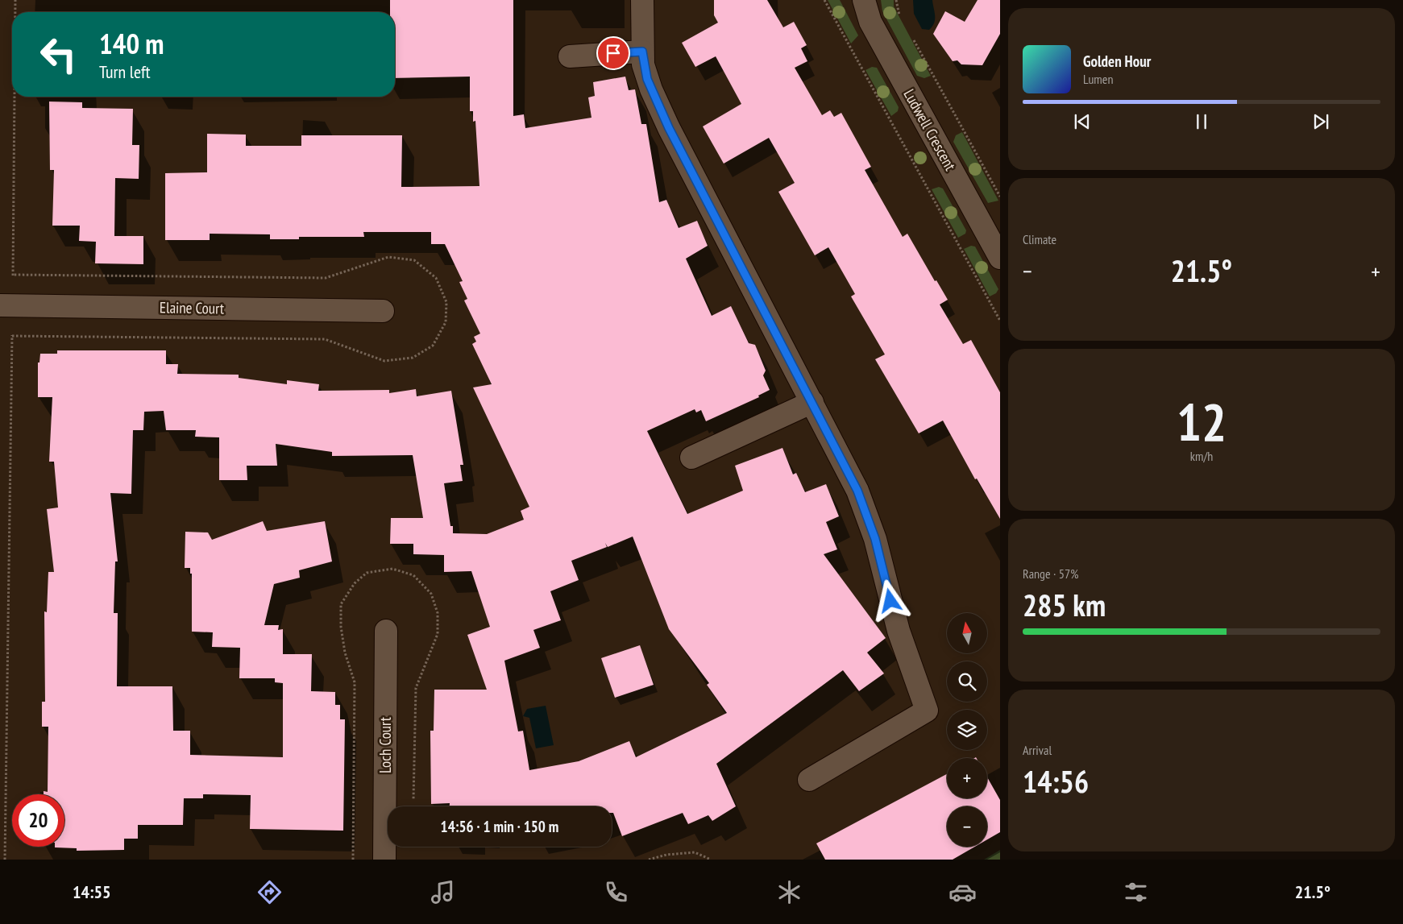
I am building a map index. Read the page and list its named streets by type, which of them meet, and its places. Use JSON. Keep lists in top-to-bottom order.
{
  "streets": {
    "street": ["Ludwell Crescent", "Elaine Court", "Loch Court"]
  },
  "north": "top",
  "page": {
    "turn": ["140 m", "Turn left"],
    "song": ["Golden Hour", "Lumen"],
    "tile": [
      "Climate",
      ["12", "km/h"],
      ["Range · 57%", "285 km"],
      ["Arrival", "14:56"]
    ],
    "heat": ["−", "21.5°", "+"],
    "map_buttons": ["+", "−"],
    "limit": "20",
    "trip": "14:56 · 1 min · 150 m",
    "tabs": ["14:55", "21.5°"]
  }
}
